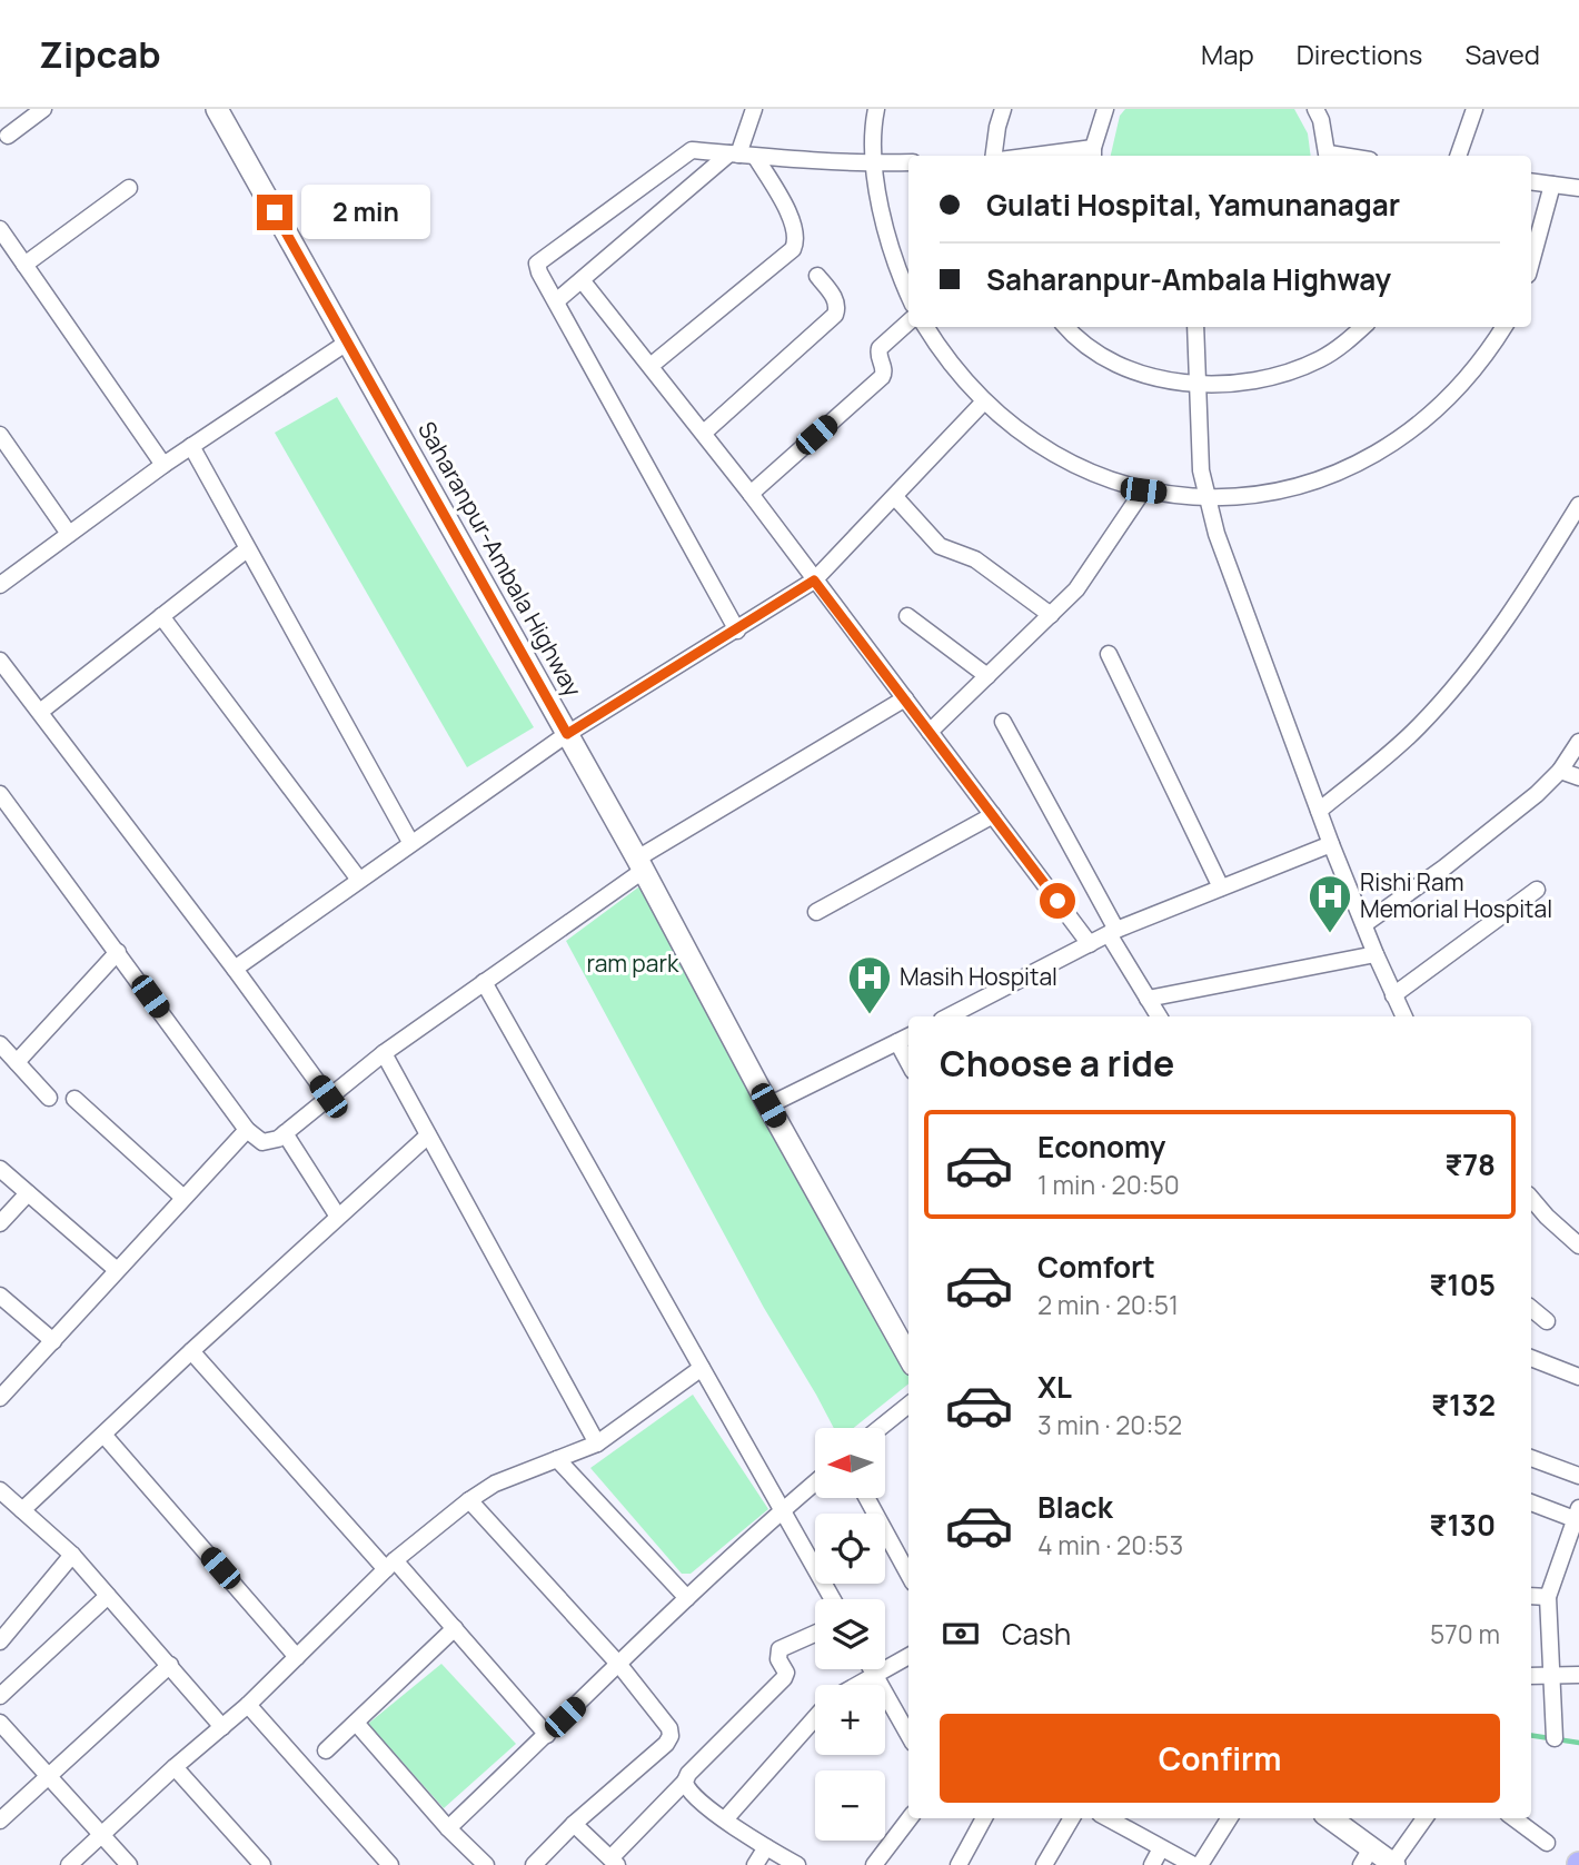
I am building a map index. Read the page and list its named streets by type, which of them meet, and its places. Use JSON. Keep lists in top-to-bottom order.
{
  "streets": {
    "main road": ["Saharanpur-Ambala Highway"]
  },
  "parks": ["ram park"],
  "places": {
    "hospital": ["Rishi Ram Memorial Hospital", "Masih Hospital"]
  },
  "north": "left",
  "page": {
    "header": "Zipcab",
    "nav": ["Map", "Directions", "Saved"],
    "banner": ["Gulati Hospital, Yamunanagar", "Saharanpur-Ambala Highway"],
    "bubble": "2 min",
    "heading": "Choose a ride",
    "list": [
      {
        "name": "Economy",
        "note": "1 min · 20:50",
        "value": "₹78"
      },
      {
        "name": "Comfort",
        "note": "2 min · 20:51",
        "value": "₹105"
      },
      {
        "name": "XL",
        "note": "3 min · 20:52",
        "value": "₹132"
      },
      {
        "name": "Black",
        "note": "4 min · 20:53",
        "value": "₹130"
      }
    ],
    "map_buttons": ["+", "−"],
    "pay": ["Cash", "570 m"],
    "buttons": "Confirm"
  }
}
